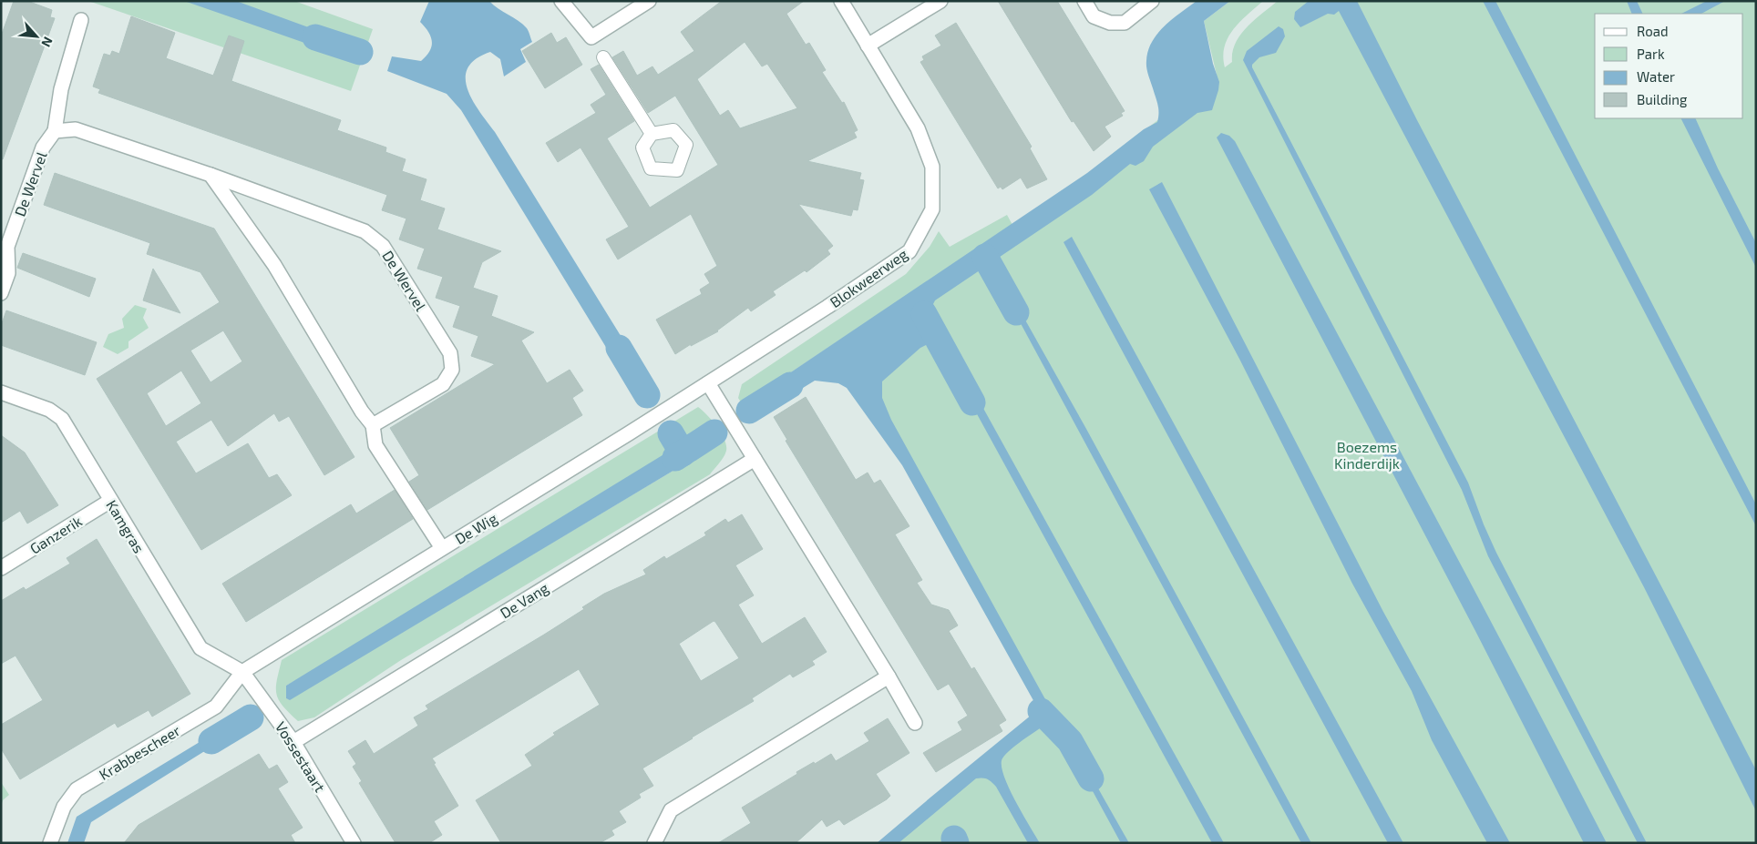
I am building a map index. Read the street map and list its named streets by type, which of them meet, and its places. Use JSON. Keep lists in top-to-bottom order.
{
  "streets": {
    "street": [
      "De Wervel",
      "Blokweerweg",
      "Kamgras",
      "De Wig",
      "Ganzerik",
      "De Vang",
      "Krabbescheer",
      "Vossestaart"
    ]
  },
  "crossings": [
    ["Blokweerweg", "De Wig"],
    ["Kamgras", "De Wig"],
    ["Kamgras", "Ganzerik"],
    ["Kamgras", "Krabbescheer"],
    ["Kamgras", "Vossestaart"],
    ["De Wig", "Krabbescheer"],
    ["De Wig", "Vossestaart"],
    ["De Vang", "Vossestaart"],
    ["Krabbescheer", "Vossestaart"]
  ],
  "parks": ["Boezems Kinderdijk"],
  "legend": [
    "Road",
    "Park",
    "Water",
    "Building"
  ],
  "north": "bottom right"
}
